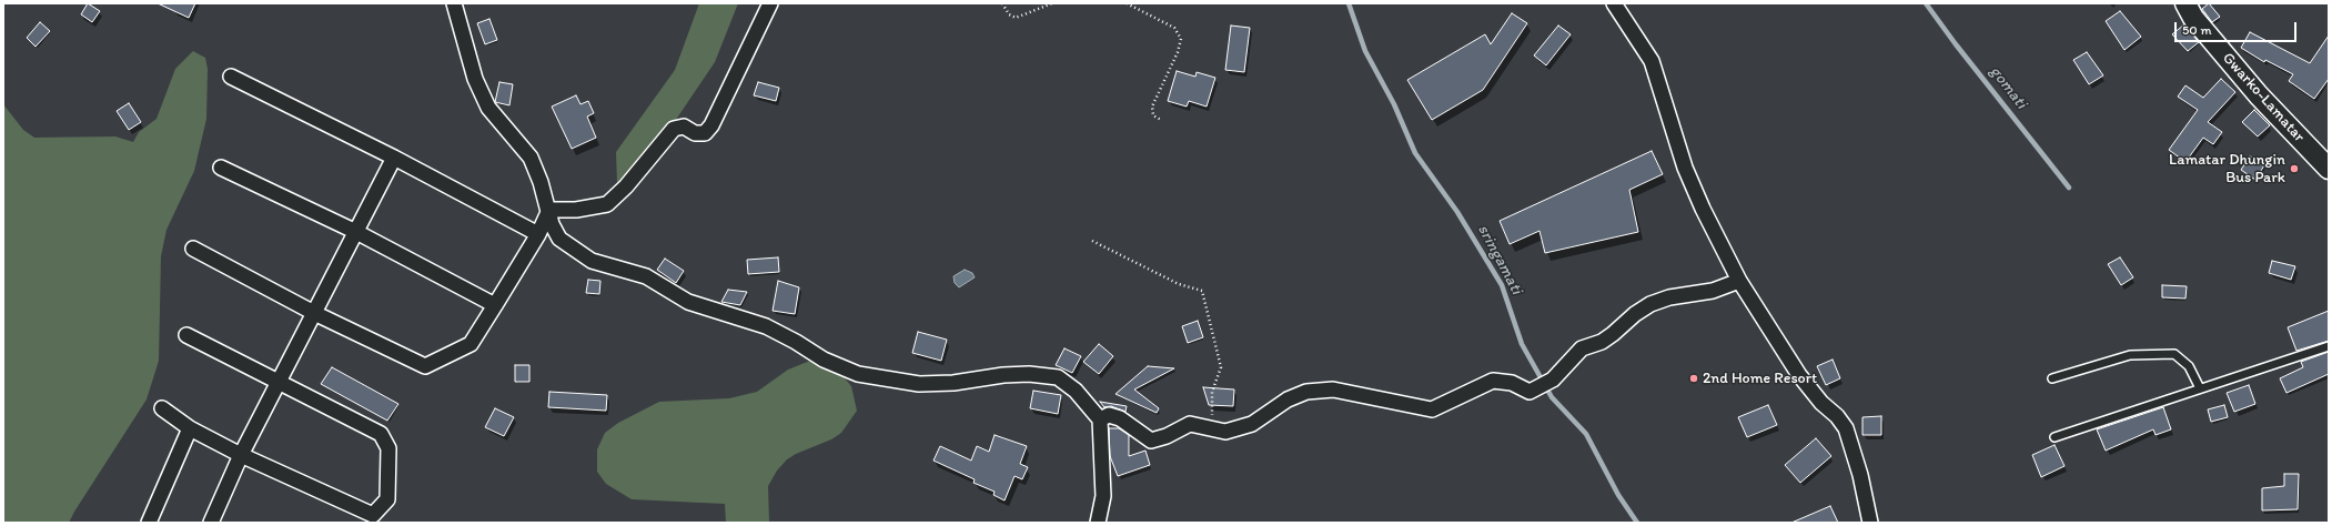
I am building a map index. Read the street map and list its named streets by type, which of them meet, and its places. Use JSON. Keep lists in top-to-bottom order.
{
  "streets": {
    "main road": ["Gwarko-Lamatar"]
  },
  "water": ["gomati", "sringamati"],
  "places": ["Lamatar Dhungin Bus Park", "2nd Home Resort"],
  "scale_bar": "50 m"
}
